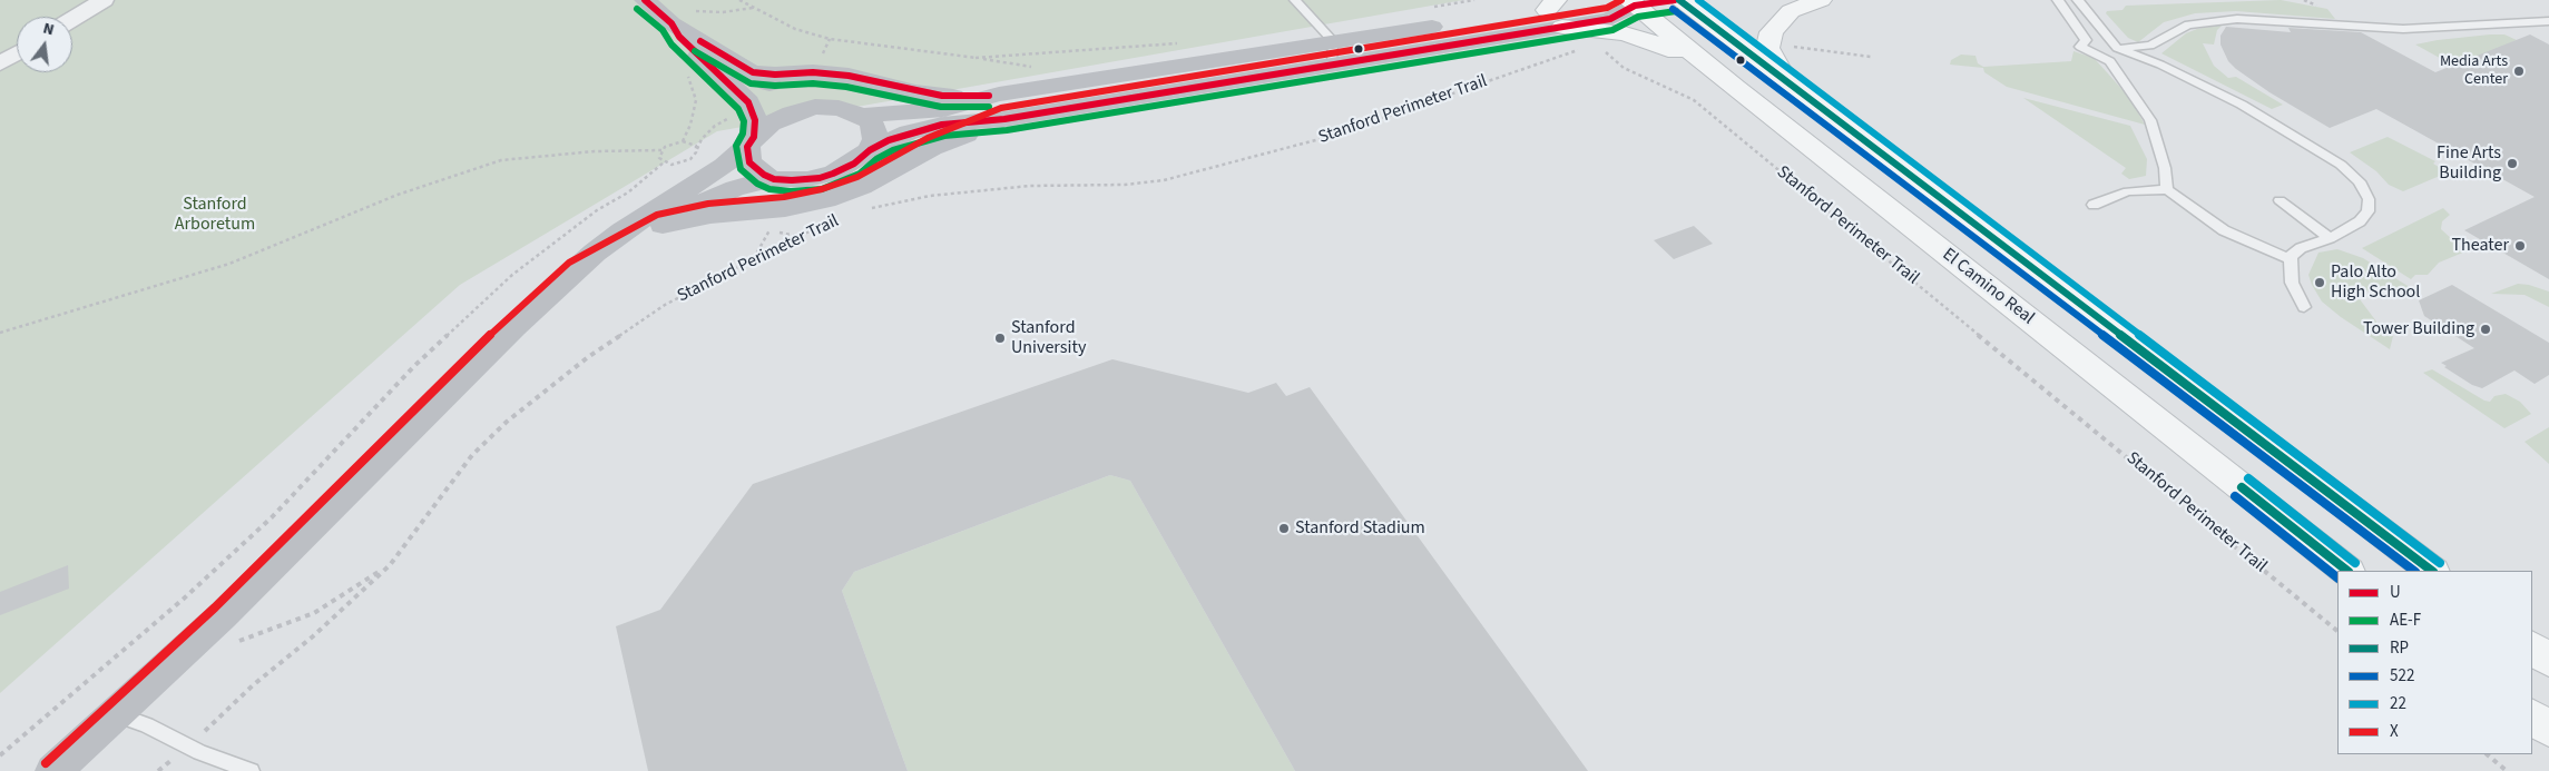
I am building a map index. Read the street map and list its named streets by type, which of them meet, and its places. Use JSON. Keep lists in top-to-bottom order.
{
  "streets": {
    "main road": ["El Camino Real"],
    "path": ["Stanford Perimeter Trail"]
  },
  "parks": ["Stanford Arboretum"],
  "places": [
    "Media Arts Center",
    "Fine Arts Building",
    "Theater",
    "Palo Alto High School",
    "Tower Building",
    "Stanford University",
    "Stanford Stadium"
  ],
  "lines": [
    "transit line U",
    "transit line RP",
    "transit line 22",
    "transit line X",
    "transit line AE-F",
    "transit line 522"
  ],
  "legend": [
    "U",
    "AE-F",
    "RP",
    "522",
    "22",
    "X"
  ],
  "north": "top"
}
